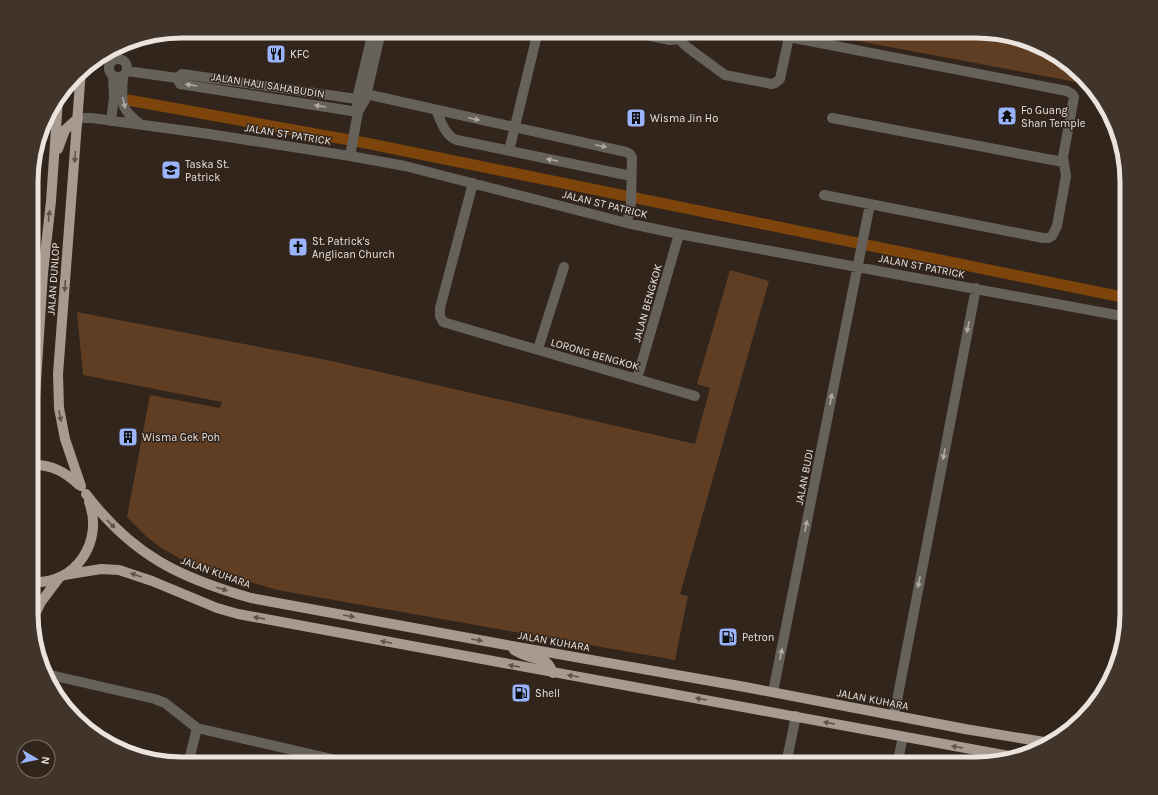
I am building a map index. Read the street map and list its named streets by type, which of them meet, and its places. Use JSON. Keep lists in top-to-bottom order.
{
  "streets": {
    "main road": ["JALAN DUNLOP", "JALAN KUHARA"],
    "street": [
      "JALAN HAJI SAHABUDIN",
      "JALAN ST PATRICK",
      "JALAN BENGKOK",
      "LORONG BENGKOK",
      "JALAN BUDI"
    ]
  },
  "crossings": [
    ["JALAN HAJI SAHABUDIN", "JALAN ST PATRICK"],
    ["JALAN ST PATRICK", "JALAN DUNLOP"],
    ["JALAN ST PATRICK", "JALAN BENGKOK"],
    ["JALAN ST PATRICK", "LORONG BENGKOK"],
    ["JALAN ST PATRICK", "JALAN BUDI"],
    ["JALAN DUNLOP", "JALAN KUHARA"],
    ["JALAN BENGKOK", "LORONG BENGKOK"],
    ["JALAN BUDI", "JALAN KUHARA"]
  ],
  "one_way": ["JALAN BUDI"],
  "places": {
    "restaurant": ["KFC"],
    "temple": ["Fo Guang Shan Temple"],
    "building": ["Wisma Jin Ho", "Wisma Gek Poh"],
    "school or university": ["Taska St. Patrick"],
    "church": ["St. Patrick's Anglican Church"],
    "fuel station": ["Petron", "Shell"]
  },
  "north": "right"
}
